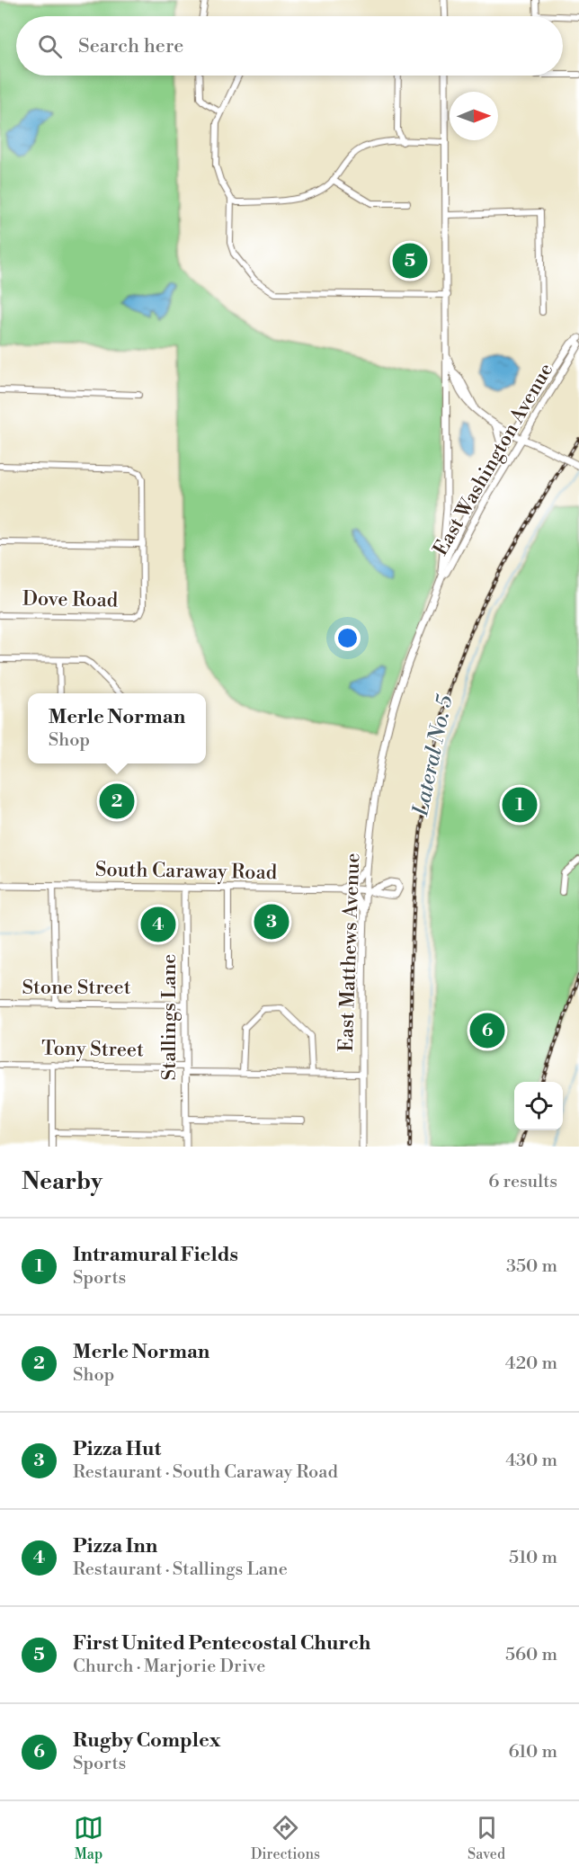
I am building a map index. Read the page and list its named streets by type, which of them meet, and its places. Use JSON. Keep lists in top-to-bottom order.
{
  "streets": {
    "street": [
      "East Washington Avenue",
      "Dove Road",
      "South Caraway Road",
      "East Matthews Avenue",
      "Stone Street",
      "Stallings Lane",
      "Tony Street"
    ]
  },
  "crossings": [
    ["East Washington Avenue", "East Matthews Avenue"],
    ["South Caraway Road", "East Matthews Avenue"],
    ["South Caraway Road", "Stallings Lane"],
    ["East Matthews Avenue", "Tony Street"],
    ["Stone Street", "Stallings Lane"],
    ["Stallings Lane", "Tony Street"]
  ],
  "water": ["Lateral No. 5"],
  "north": "right",
  "page": {
    "search": "Search here",
    "pins": [
      "5",
      "2",
      "1",
      "3",
      "4",
      "6"
    ],
    "popup": ["Merle Norman", "Shop"],
    "heading": ["Nearby", "6 results"],
    "list": [
      {
        "mark": "1",
        "name": "Intramural Fields",
        "note": "Sports",
        "value": "350 m"
      },
      {
        "mark": "2",
        "name": "Merle Norman",
        "note": "Shop",
        "value": "420 m"
      },
      {
        "mark": "3",
        "name": "Pizza Hut",
        "note": "Restaurant · South Caraway Road",
        "value": "430 m"
      },
      {
        "mark": "4",
        "name": "Pizza Inn",
        "note": "Restaurant · Stallings Lane",
        "value": "510 m"
      },
      {
        "mark": "5",
        "name": "First United Pentecostal Church",
        "note": "Church · Marjorie Drive",
        "value": "560 m"
      },
      {
        "mark": "6",
        "name": "Rugby Complex",
        "note": "Sports",
        "value": "610 m"
      }
    ],
    "nav": ["Map", "Directions", "Saved"]
  }
}
